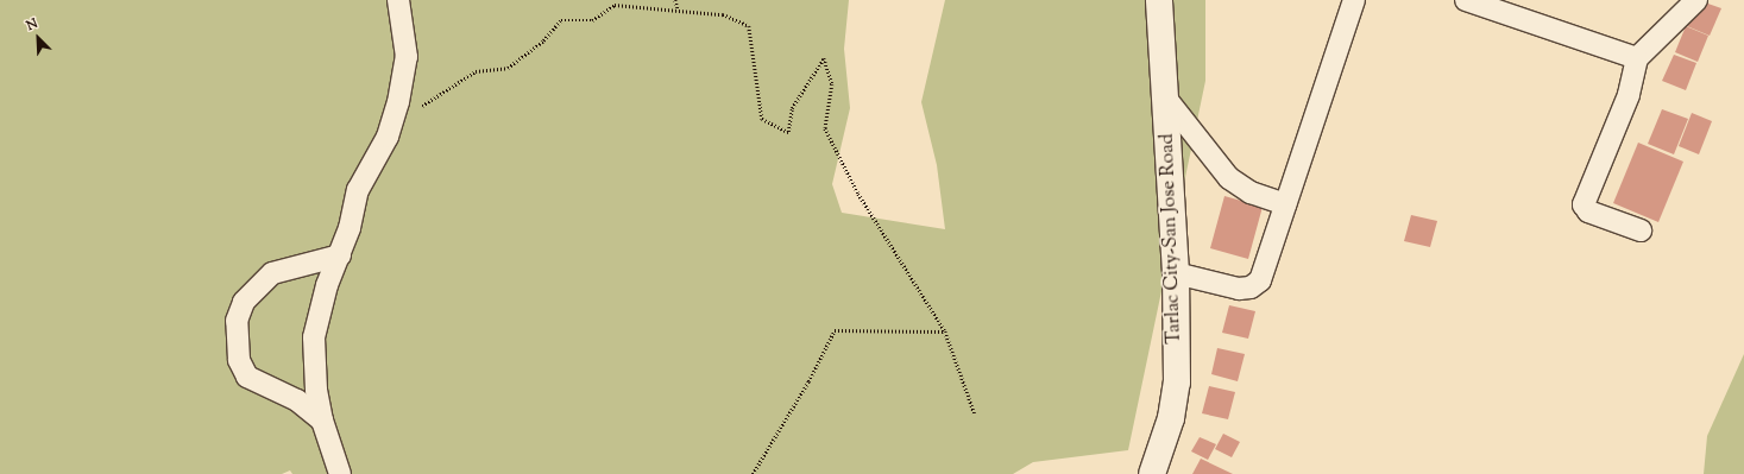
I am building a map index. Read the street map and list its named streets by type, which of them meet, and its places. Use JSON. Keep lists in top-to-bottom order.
{
  "streets": {
    "main road": ["Tarlac City-San Jose Road"]
  },
  "north": "top left"
}
